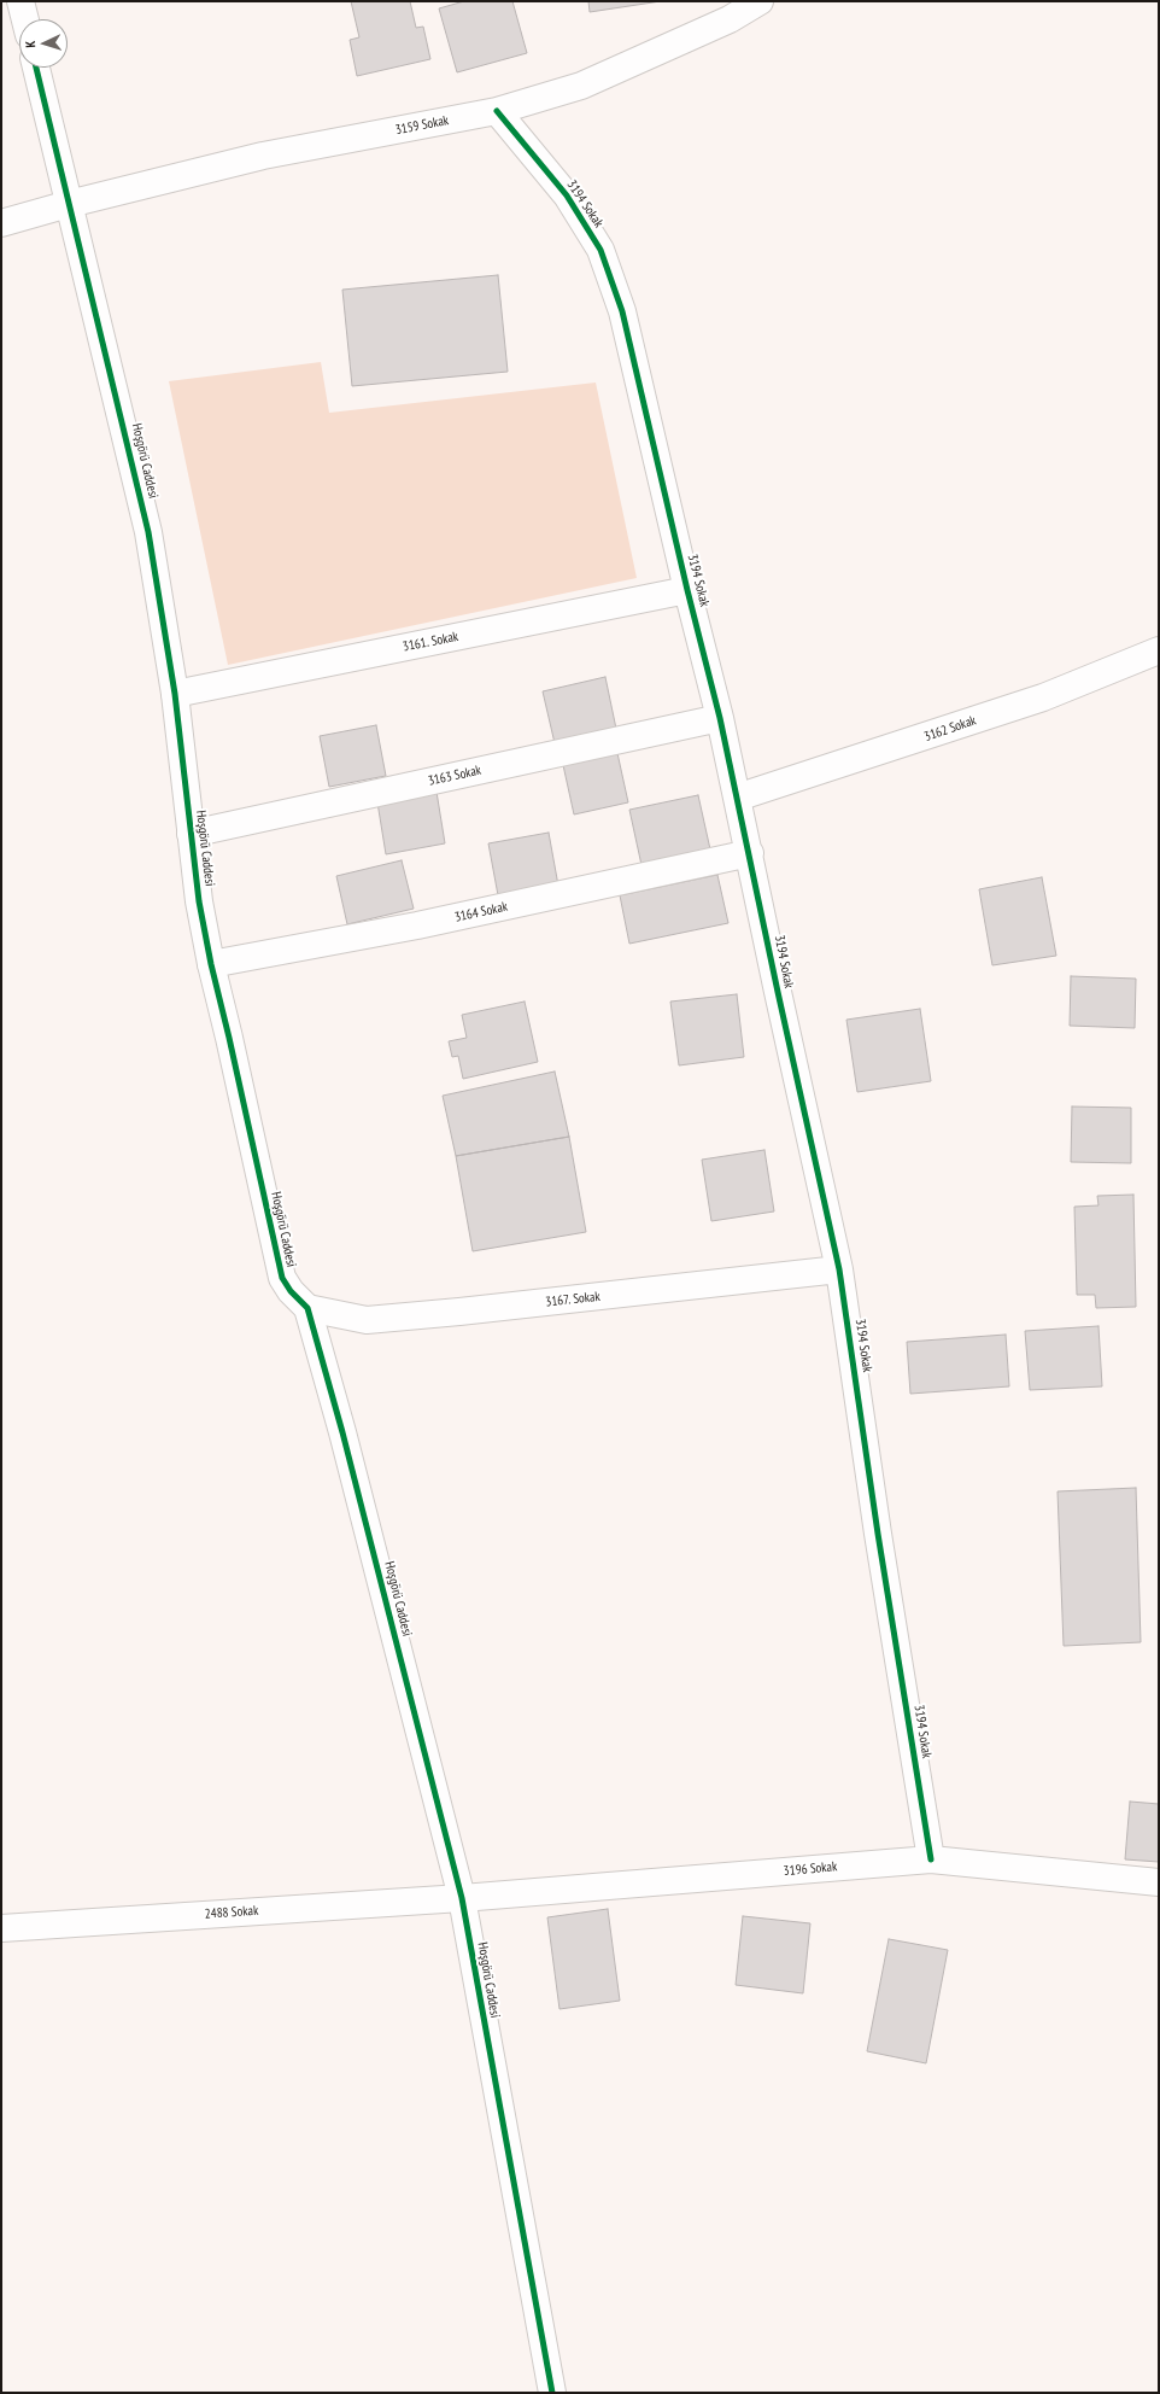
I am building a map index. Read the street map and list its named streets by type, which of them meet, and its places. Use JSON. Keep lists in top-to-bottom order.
{
  "streets": {
    "street": [
      "3159 Sokak",
      "3194 Sokak",
      "Hoşgörü Caddesi",
      "3161. Sokak",
      "3162 Sokak",
      "3163 Sokak",
      "3164 Sokak",
      "3167. Sokak",
      "3196 Sokak",
      "2488 Sokak"
    ]
  },
  "crossings": [
    ["3159 Sokak", "3194 Sokak"],
    ["3159 Sokak", "Hoşgörü Caddesi"],
    ["3194 Sokak", "3161. Sokak"],
    ["3194 Sokak", "3162 Sokak"],
    ["3194 Sokak", "3163 Sokak"],
    ["3194 Sokak", "3164 Sokak"],
    ["3194 Sokak", "3167. Sokak"],
    ["3194 Sokak", "3196 Sokak"],
    ["Hoşgörü Caddesi", "3161. Sokak"],
    ["Hoşgörü Caddesi", "3163 Sokak"],
    ["Hoşgörü Caddesi", "3164 Sokak"],
    ["Hoşgörü Caddesi", "3167. Sokak"],
    ["Hoşgörü Caddesi", "3196 Sokak"],
    ["Hoşgörü Caddesi", "2488 Sokak"],
    ["3196 Sokak", "2488 Sokak"]
  ],
  "north": "left"
}
